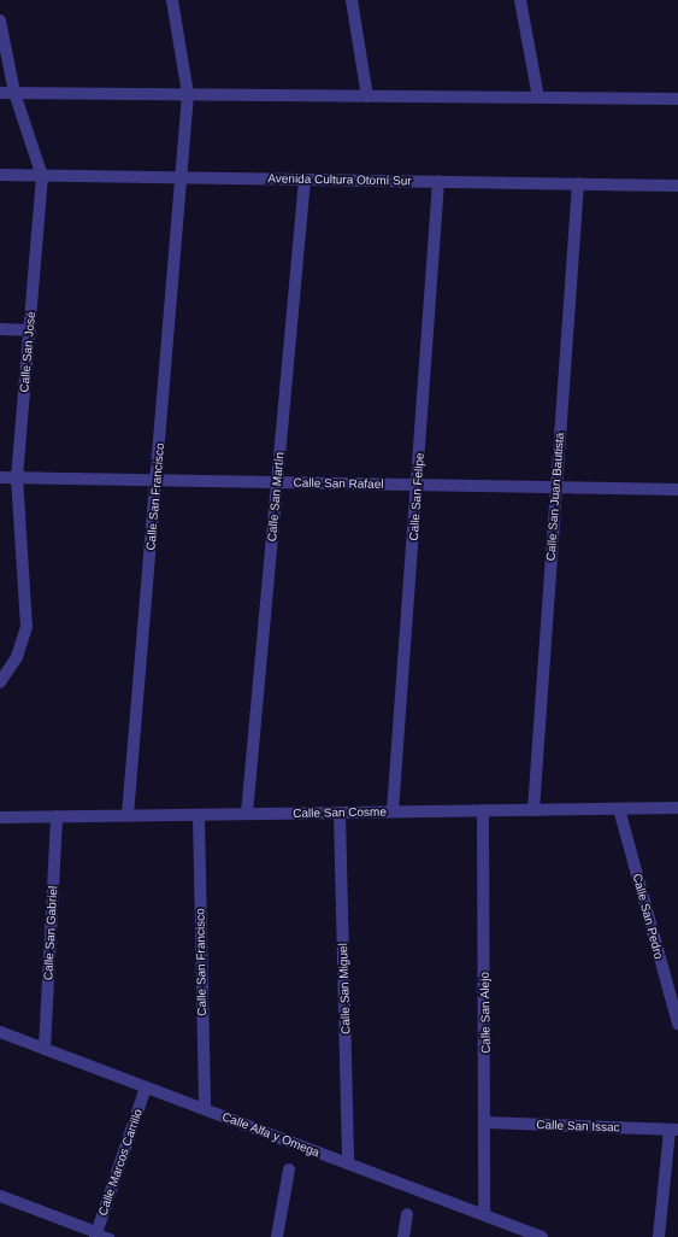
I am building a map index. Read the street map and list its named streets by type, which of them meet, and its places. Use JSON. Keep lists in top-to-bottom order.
{
  "streets": {
    "street": [
      "Avenida Cultura Otomí Sur",
      "Calle San José",
      "Calle San Rafael",
      "Calle San Francisco",
      "Calle San Martín",
      "Calle San Felipe",
      "Calle San Juan Bautista",
      "Calle San Cosme",
      "Calle San Pedro",
      "Calle San Gabriel",
      "Calle San Miguel",
      "Calle San Alejo",
      "Calle San Issac",
      "Calle Alfa y Omega",
      "Calle Marcos Carrillo"
    ]
  },
  "crossings": [
    ["Avenida Cultura Otomí Sur", "Calle San José"],
    ["Avenida Cultura Otomí Sur", "Calle San Francisco"],
    ["Avenida Cultura Otomí Sur", "Calle San Martín"],
    ["Avenida Cultura Otomí Sur", "Calle San Felipe"],
    ["Avenida Cultura Otomí Sur", "Calle San Juan Bautista"],
    ["Calle San José", "Calle San Rafael"],
    ["Calle San Rafael", "Calle San Francisco"],
    ["Calle San Rafael", "Calle San Martín"],
    ["Calle San Rafael", "Calle San Felipe"],
    ["Calle San Rafael", "Calle San Juan Bautista"],
    ["Calle San Francisco", "Calle San Cosme"],
    ["Calle San Francisco", "Calle Alfa y Omega"],
    ["Calle San Martín", "Calle San Cosme"],
    ["Calle San Felipe", "Calle San Cosme"],
    ["Calle San Juan Bautista", "Calle San Cosme"],
    ["Calle San Cosme", "Calle San Pedro"],
    ["Calle San Cosme", "Calle San Gabriel"],
    ["Calle San Cosme", "Calle San Miguel"],
    ["Calle San Cosme", "Calle San Alejo"],
    ["Calle San Gabriel", "Calle Alfa y Omega"],
    ["Calle San Miguel", "Calle Alfa y Omega"],
    ["Calle San Alejo", "Calle San Issac"],
    ["Calle San Alejo", "Calle Alfa y Omega"],
    ["Calle Alfa y Omega", "Calle Marcos Carrillo"]
  ]
}
